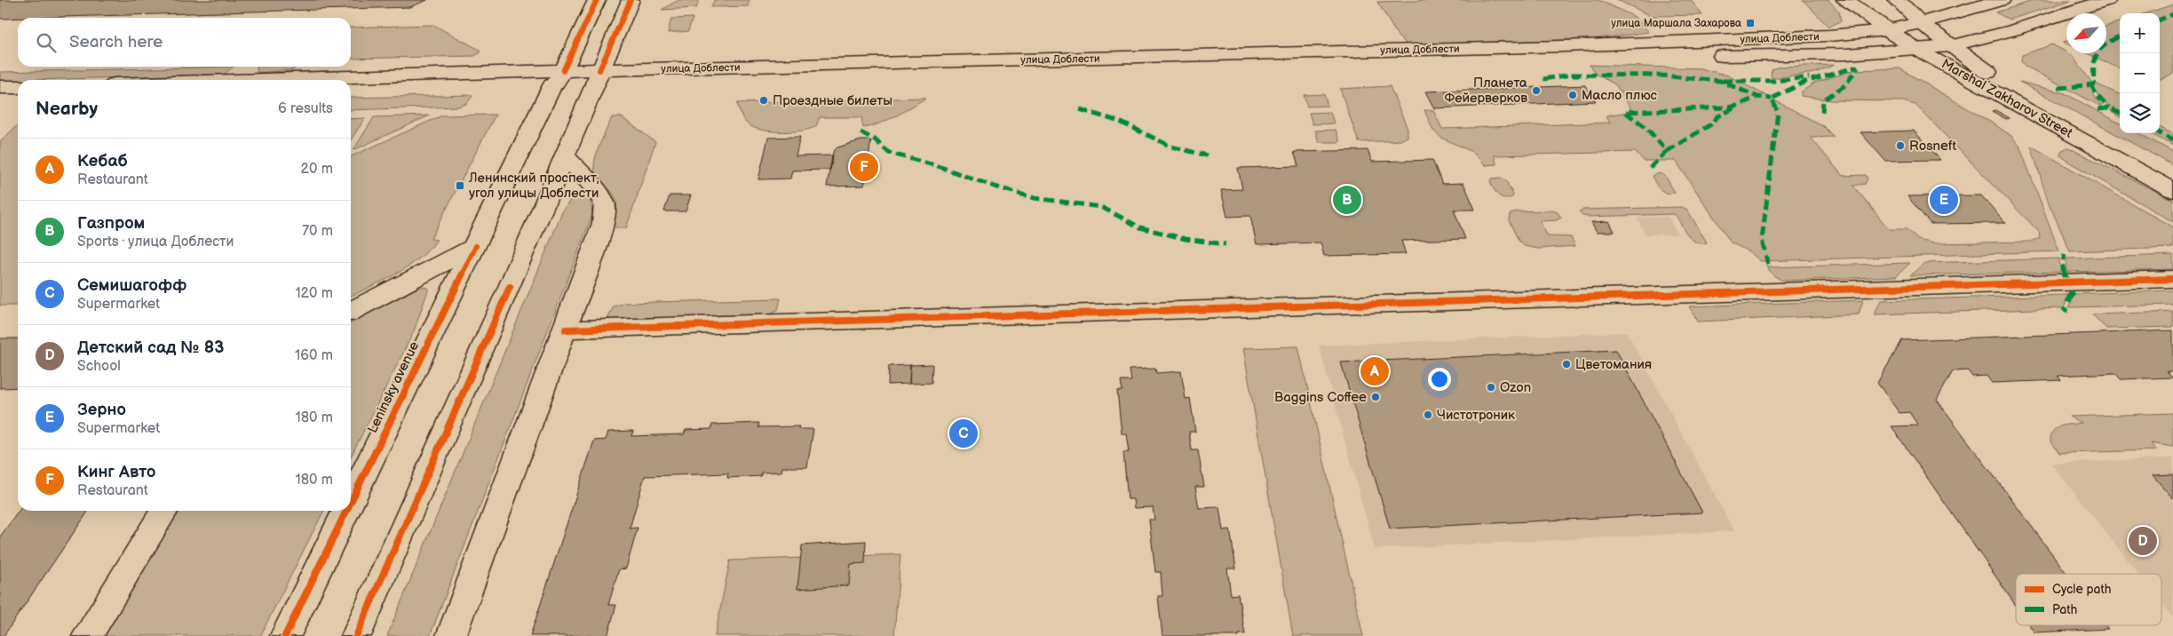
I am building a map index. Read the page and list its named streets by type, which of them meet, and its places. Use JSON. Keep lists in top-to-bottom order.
{
  "streets": {
    "main road": ["улица Доблести", "Marshal Zakharov Street", "Leninsky avenue"]
  },
  "crossings": [
    ["улица Доблести", "Marshal Zakharov Street"],
    ["улица Доблести", "Leninsky avenue"]
  ],
  "places": {
    "transit": ["улица Маршала Захарова", "Ленинский проспект, угол улицы Доблести"],
    "other": [
      "Планета Фейерверков",
      "Масло плюс",
      "Проездные билеты",
      "Rosneft",
      "Цветомания",
      "Ozon",
      "Baggins Coffee",
      "Чистотроник"
    ]
  },
  "legend": ["Cycle path", "Path"],
  "north": "bottom left",
  "page": {
    "map_buttons": ["+", "−"],
    "search": "Search here",
    "heading": ["Nearby", "6 results"],
    "list": [
      {
        "mark": "A",
        "name": "Кебаб",
        "note": "Restaurant",
        "value": "20 m"
      },
      {
        "mark": "B",
        "name": "Газпром",
        "note": "Sports · улица Доблести",
        "value": "70 m"
      },
      {
        "mark": "C",
        "name": "Семишагофф",
        "note": "Supermarket",
        "value": "120 m"
      },
      {
        "mark": "D",
        "name": "Детский сад № 83",
        "note": "School",
        "value": "160 m"
      },
      {
        "mark": "E",
        "name": "Зерно",
        "note": "Supermarket",
        "value": "180 m"
      },
      {
        "mark": "F",
        "name": "Кинг Авто",
        "note": "Restaurant",
        "value": "180 m"
      }
    ],
    "pins": [
      "F",
      "B",
      "E",
      "A",
      "C",
      "D"
    ]
  }
}
